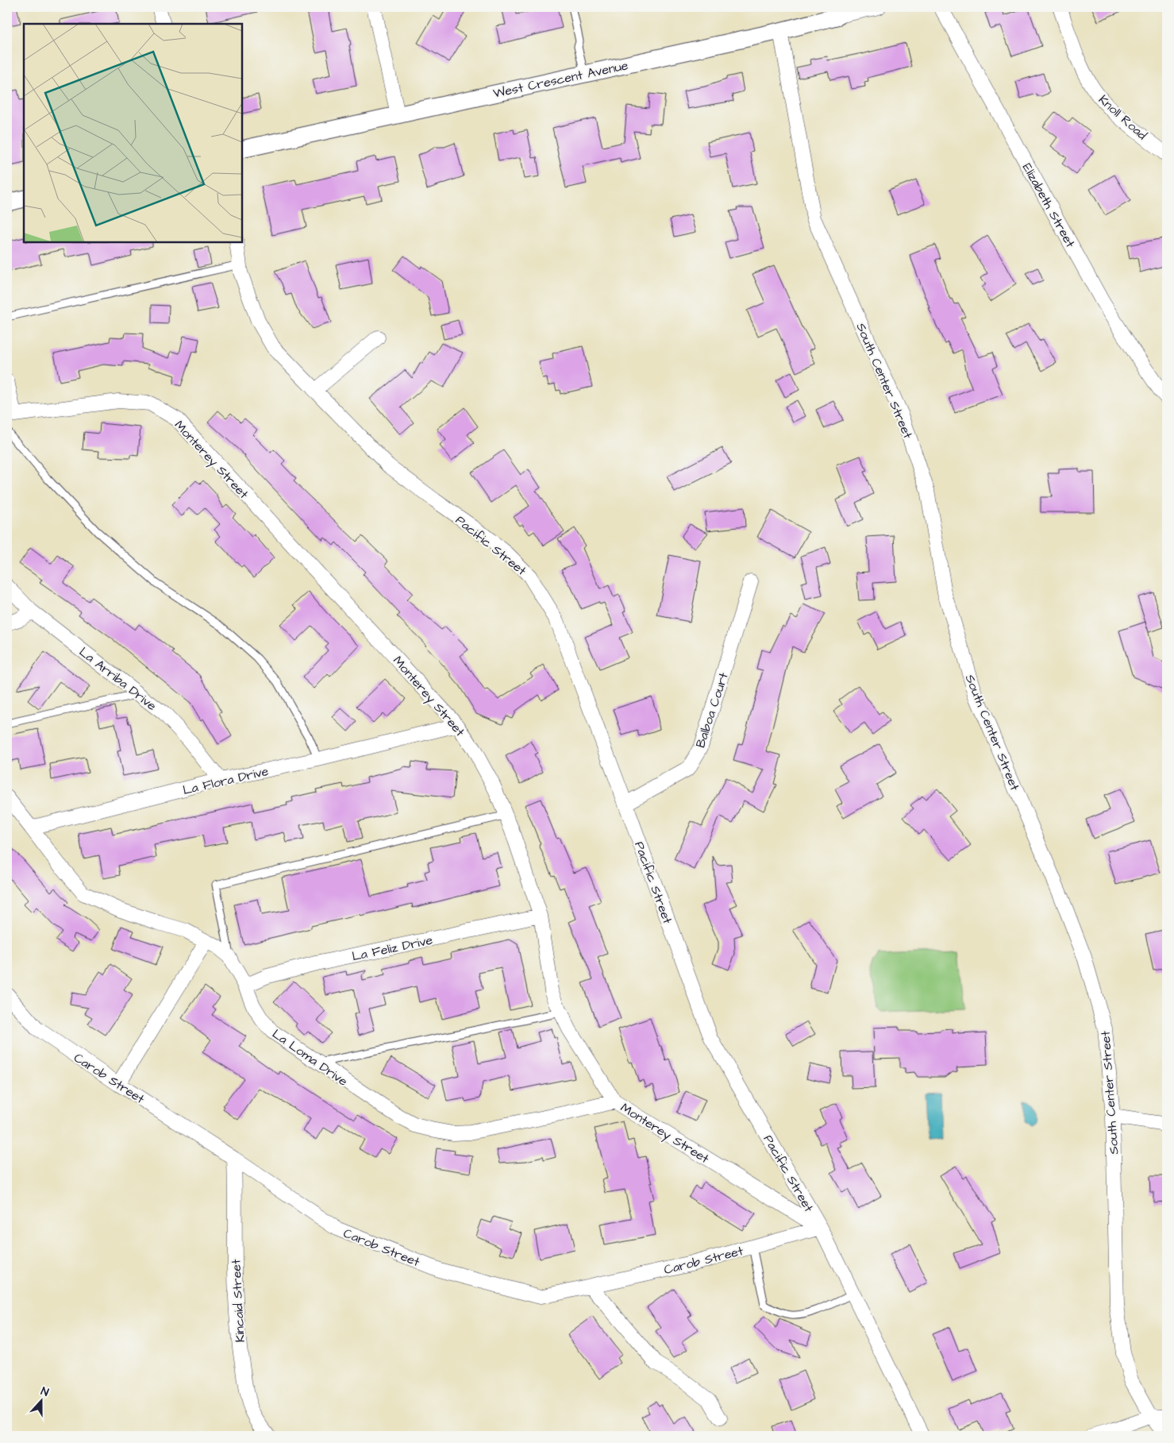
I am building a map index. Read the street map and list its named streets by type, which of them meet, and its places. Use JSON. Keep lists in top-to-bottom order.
{
  "streets": {
    "street": [
      "West Crescent Avenue",
      "Knoll Road",
      "Elizabeth Street",
      "South Center Street",
      "Monterey Street",
      "Pacific Street",
      "La Arriba Drive",
      "Balboa Court",
      "La Flora Drive",
      "La Feliz Drive",
      "La Loma Drive",
      "Carob Street",
      "Kincaid Street"
    ]
  },
  "crossings": [
    ["West Crescent Avenue", "South Center Street"],
    ["Monterey Street", "Pacific Street"],
    ["Monterey Street", "La Flora Drive"],
    ["Monterey Street", "La Feliz Drive"],
    ["Monterey Street", "La Loma Drive"],
    ["Monterey Street", "Carob Street"],
    ["Pacific Street", "Balboa Court"],
    ["Pacific Street", "Carob Street"],
    ["La Arriba Drive", "La Flora Drive"],
    ["La Flora Drive", "La Loma Drive"],
    ["La Feliz Drive", "La Loma Drive"],
    ["Carob Street", "Kincaid Street"]
  ],
  "north": "top"
}
